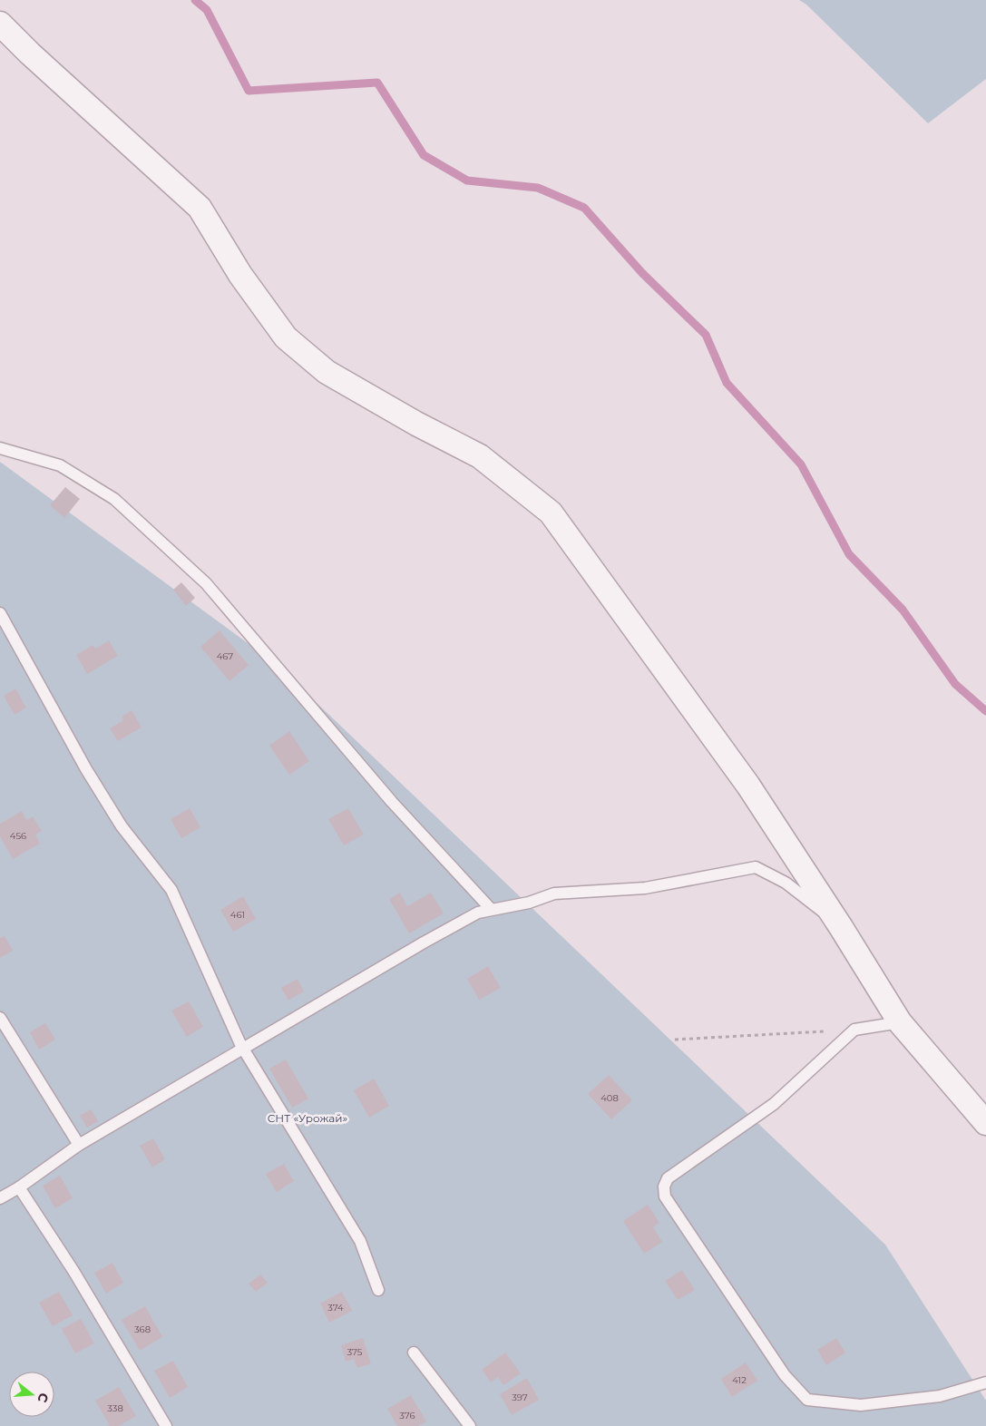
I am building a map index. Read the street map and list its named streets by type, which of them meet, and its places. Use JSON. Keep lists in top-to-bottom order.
{
  "parks": ["СНТ «Урожай»"],
  "house_numbers": [
    "467",
    "456",
    "461",
    "408",
    "374",
    "368",
    "375",
    "412",
    "397",
    "338",
    "376"
  ],
  "north": "right"
}
